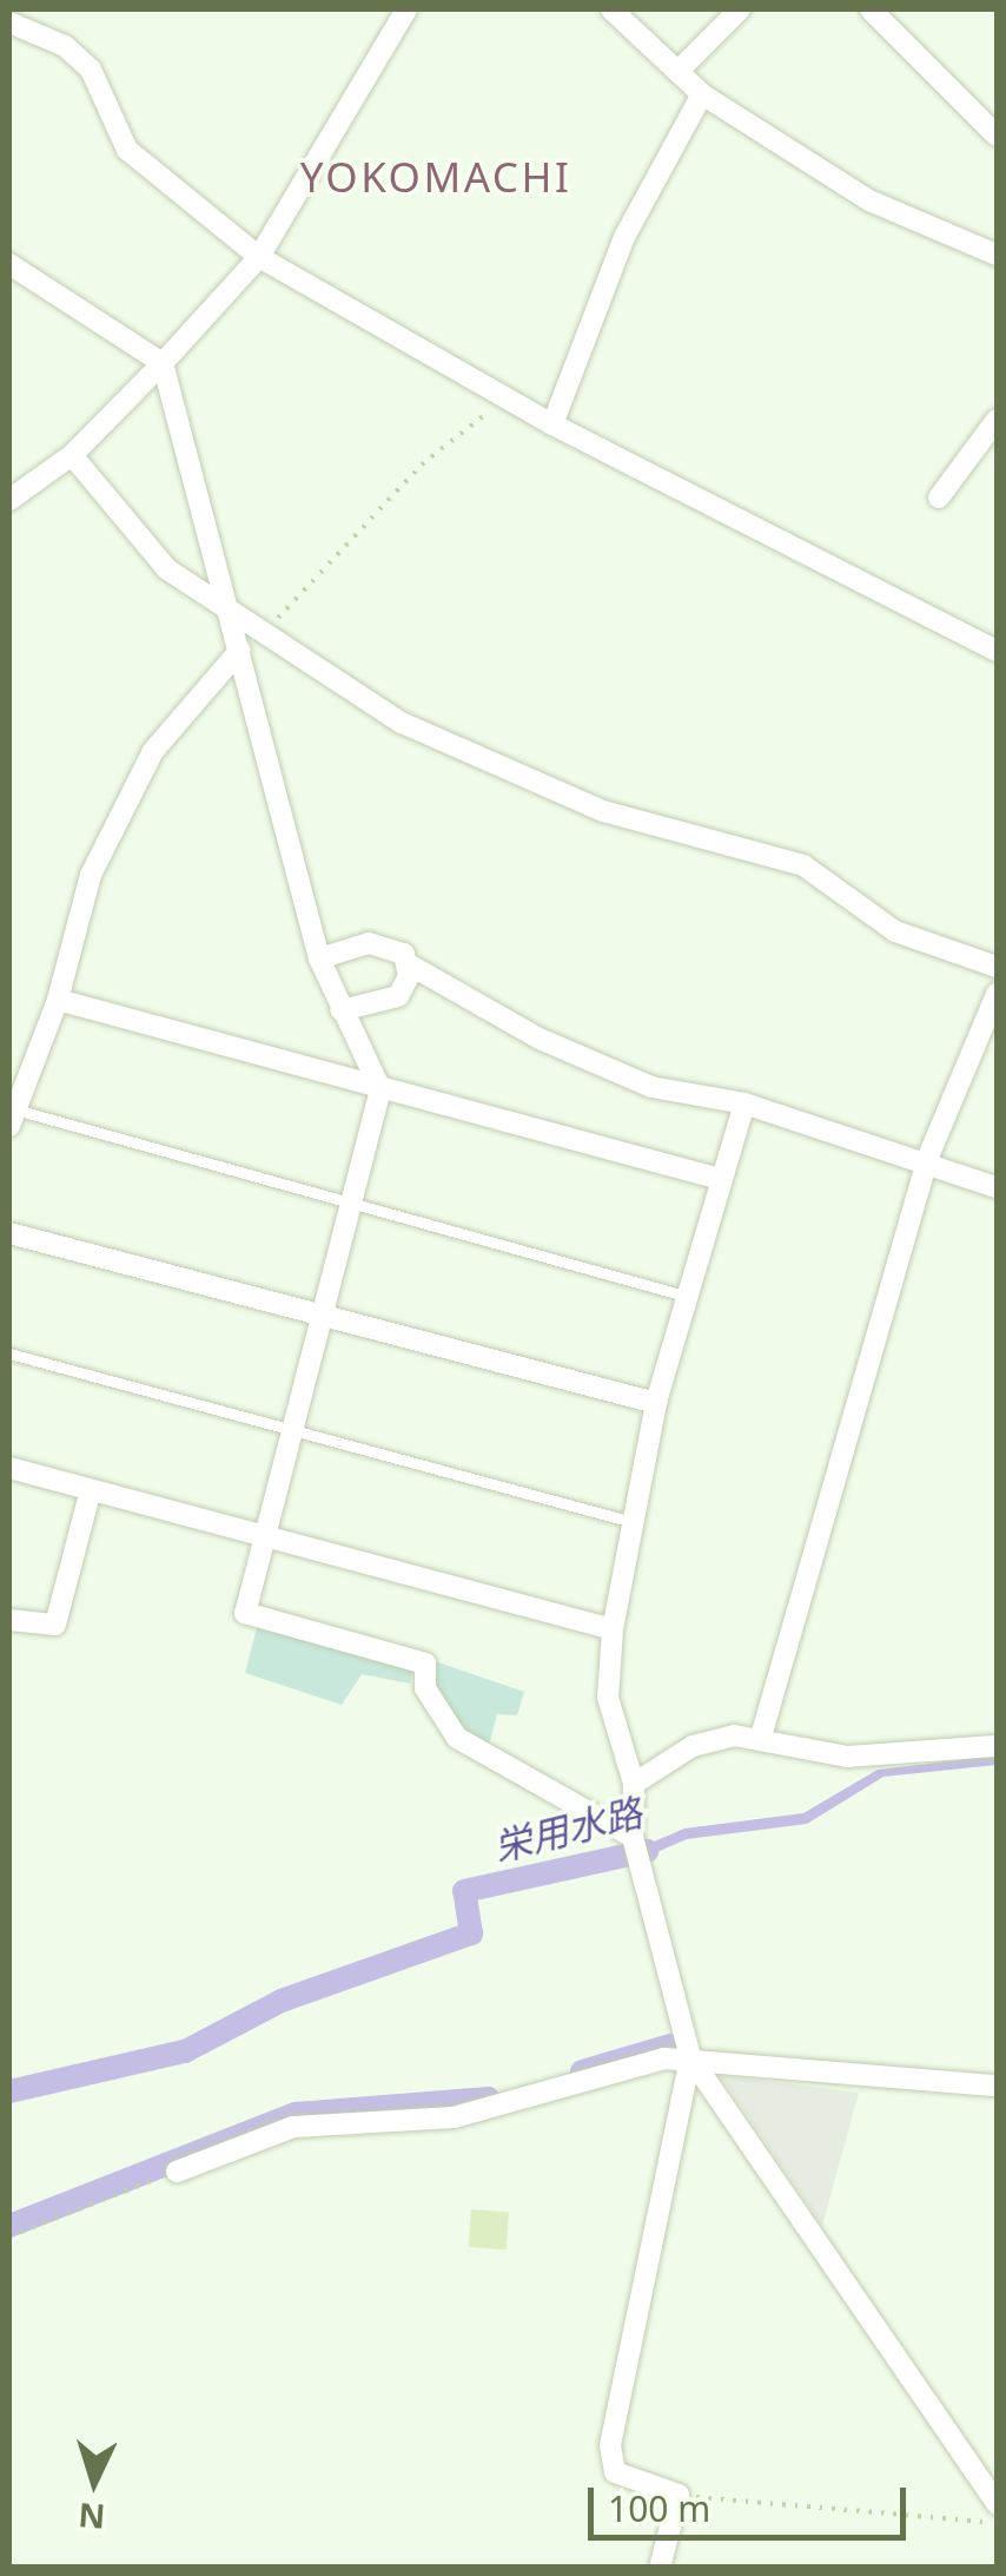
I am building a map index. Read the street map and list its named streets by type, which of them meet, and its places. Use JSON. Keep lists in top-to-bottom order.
{
  "districts": ["YOKOMACHI"],
  "water": ["栄用水路"],
  "scale_bar": "100 m",
  "north": "bottom"
}
